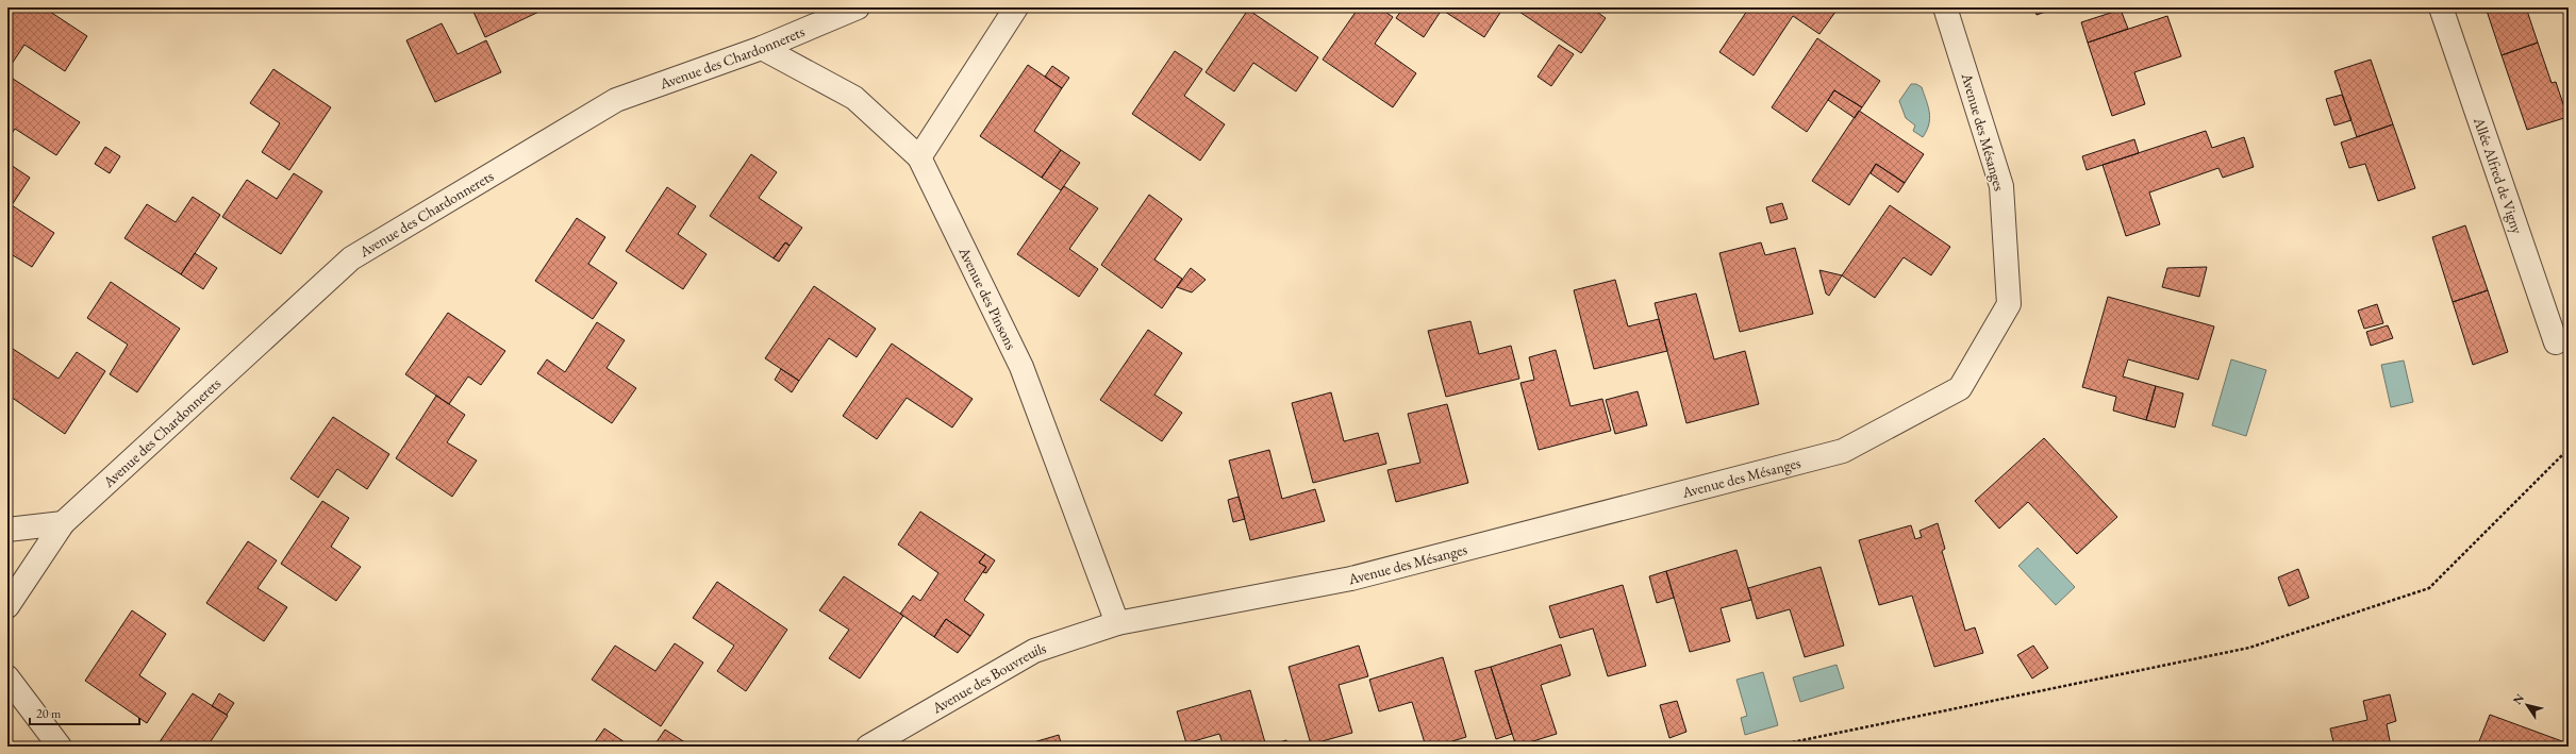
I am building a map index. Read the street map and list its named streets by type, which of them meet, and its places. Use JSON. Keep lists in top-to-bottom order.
{
  "streets": {
    "street": [
      "Avenue des Chardonnerets",
      "Avenue des Mésanges",
      "Allée Alfred de Vigny",
      "Avenue des Pinsons",
      "Avenue des Bouvreuils"
    ]
  },
  "crossings": [
    ["Avenue des Chardonnerets", "Avenue des Pinsons"],
    ["Avenue des Mésanges", "Avenue des Pinsons"],
    ["Avenue des Mésanges", "Avenue des Bouvreuils"],
    ["Avenue des Pinsons", "Avenue des Bouvreuils"]
  ],
  "scale_bar": "20 m",
  "north": "top left"
}
